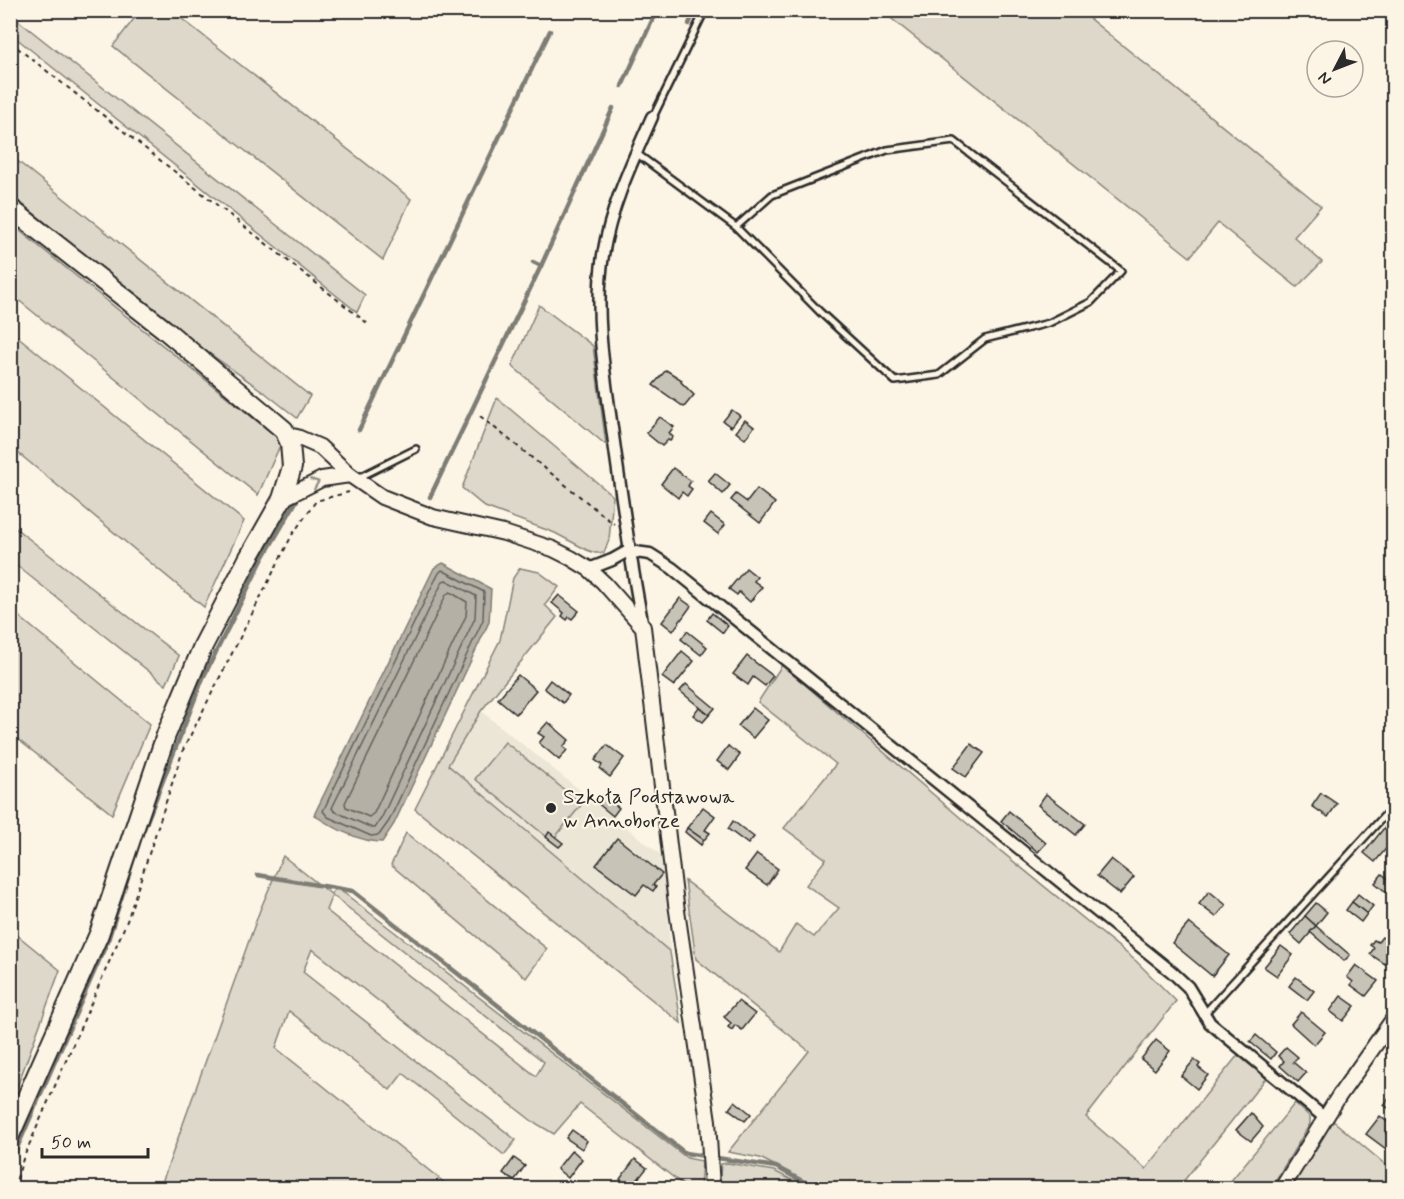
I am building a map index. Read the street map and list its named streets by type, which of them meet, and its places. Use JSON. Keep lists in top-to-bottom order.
{
  "places": ["Szkoła Podstawowa w Annoborze"],
  "scale_bar": "50 m",
  "north": "bottom left"
}
